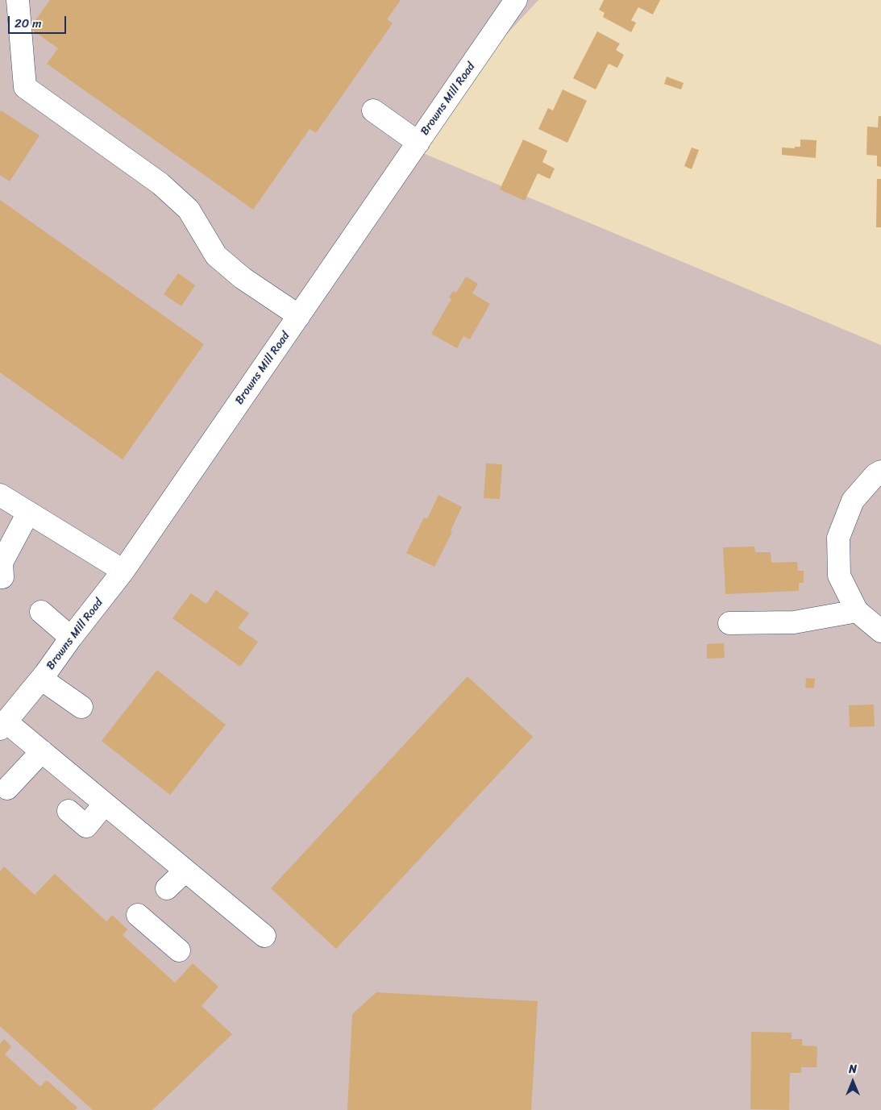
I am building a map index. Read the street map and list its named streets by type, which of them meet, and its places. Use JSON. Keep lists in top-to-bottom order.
{
  "streets": {
    "street": ["Browns Mill Road"]
  },
  "scale_bar": "20 m",
  "north": "top"
}
